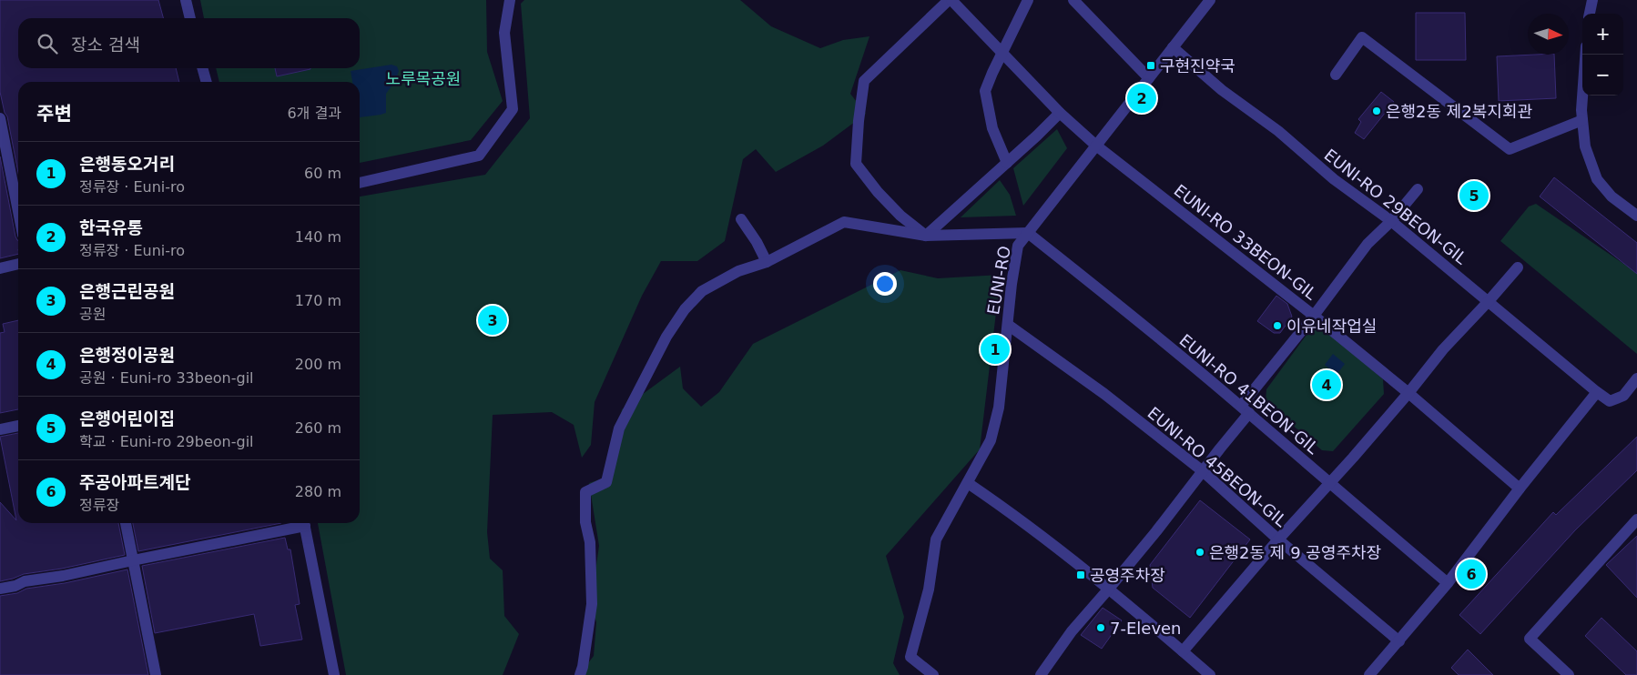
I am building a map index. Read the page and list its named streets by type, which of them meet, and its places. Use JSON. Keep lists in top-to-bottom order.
{
  "streets": {
    "street": [
      "EUNI-RO 29BEON-GIL",
      "EUNI-RO 33BEON-GIL",
      "EUNI-RO",
      "EUNI-RO 41BEON-GIL",
      "EUNI-RO 45BEON-GIL"
    ]
  },
  "crossings": [
    ["EUNI-RO 29BEON-GIL", "EUNI-RO"],
    ["EUNI-RO 33BEON-GIL", "EUNI-RO"],
    ["EUNI-RO", "EUNI-RO 41BEON-GIL"],
    ["EUNI-RO", "EUNI-RO 45BEON-GIL"]
  ],
  "parks": ["노루목공원"],
  "places": {
    "transit": ["구현진약국", "공영주차장"],
    "other": [
      "은행2동 제2복지회관",
      "이유네작업실",
      "은행2동 제 9 공영주차장",
      "7-Eleven"
    ]
  },
  "north": "right",
  "page": {
    "map_buttons": ["+", "−"],
    "search": "장소 검색",
    "pins": [
      "2",
      "5",
      "3",
      "1",
      "4",
      "6"
    ],
    "heading": ["주변", "6개 결과"],
    "list": [
      {
        "mark": "1",
        "name": "은행동오거리",
        "note": "정류장 · Euni-ro",
        "value": "60 m"
      },
      {
        "mark": "2",
        "name": "한국유통",
        "note": "정류장 · Euni-ro",
        "value": "140 m"
      },
      {
        "mark": "3",
        "name": "은행근린공원",
        "note": "공원",
        "value": "170 m"
      },
      {
        "mark": "4",
        "name": "은행정이공원",
        "note": "공원 · Euni-ro 33beon-gil",
        "value": "200 m"
      },
      {
        "mark": "5",
        "name": "은행어린이집",
        "note": "학교 · Euni-ro 29beon-gil",
        "value": "260 m"
      },
      {
        "mark": "6",
        "name": "주공아파트계단",
        "note": "정류장",
        "value": "280 m"
      }
    ]
  }
}
